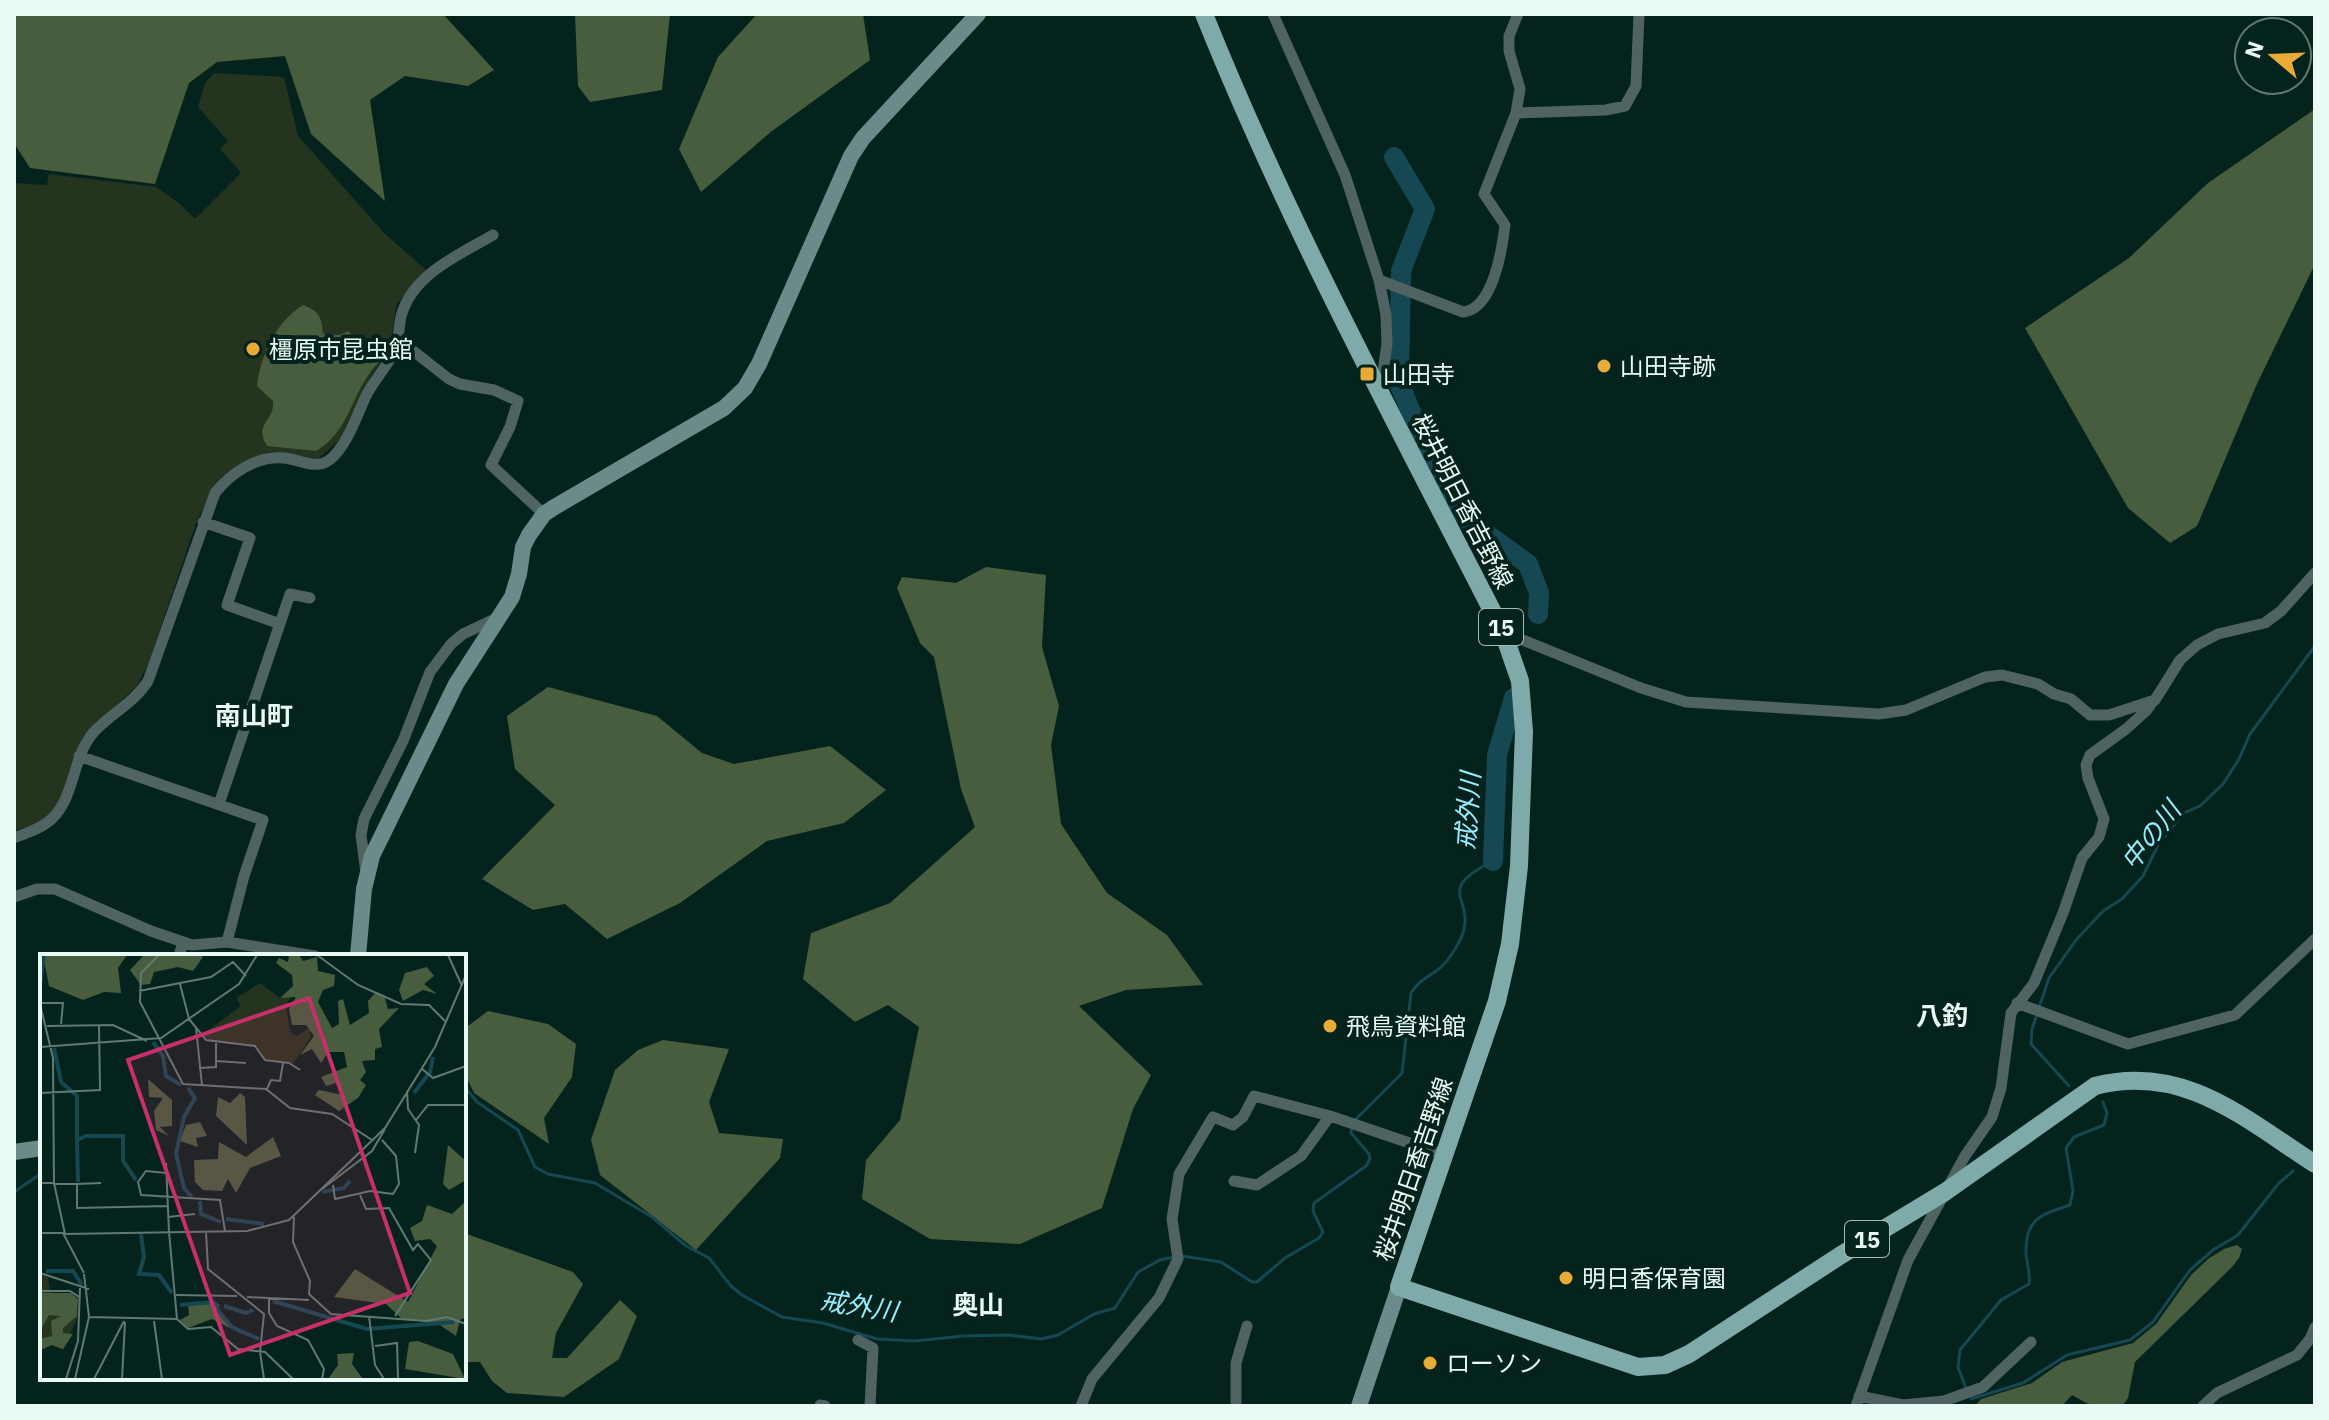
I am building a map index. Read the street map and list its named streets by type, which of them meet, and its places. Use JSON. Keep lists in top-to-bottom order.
{
  "streets": {
    "main road": ["桜井明日香吉野線", "15"]
  },
  "districts": ["南山町", "八釣", "奥山"],
  "water": ["戒外川", "中の川"],
  "places": {
    "other": [
      "橿原市昆虫館",
      "山田寺跡",
      "飛鳥資料館",
      "明日香保育園",
      "ローソン"
    ],
    "transit": ["山田寺"]
  },
  "north": "left"
}
